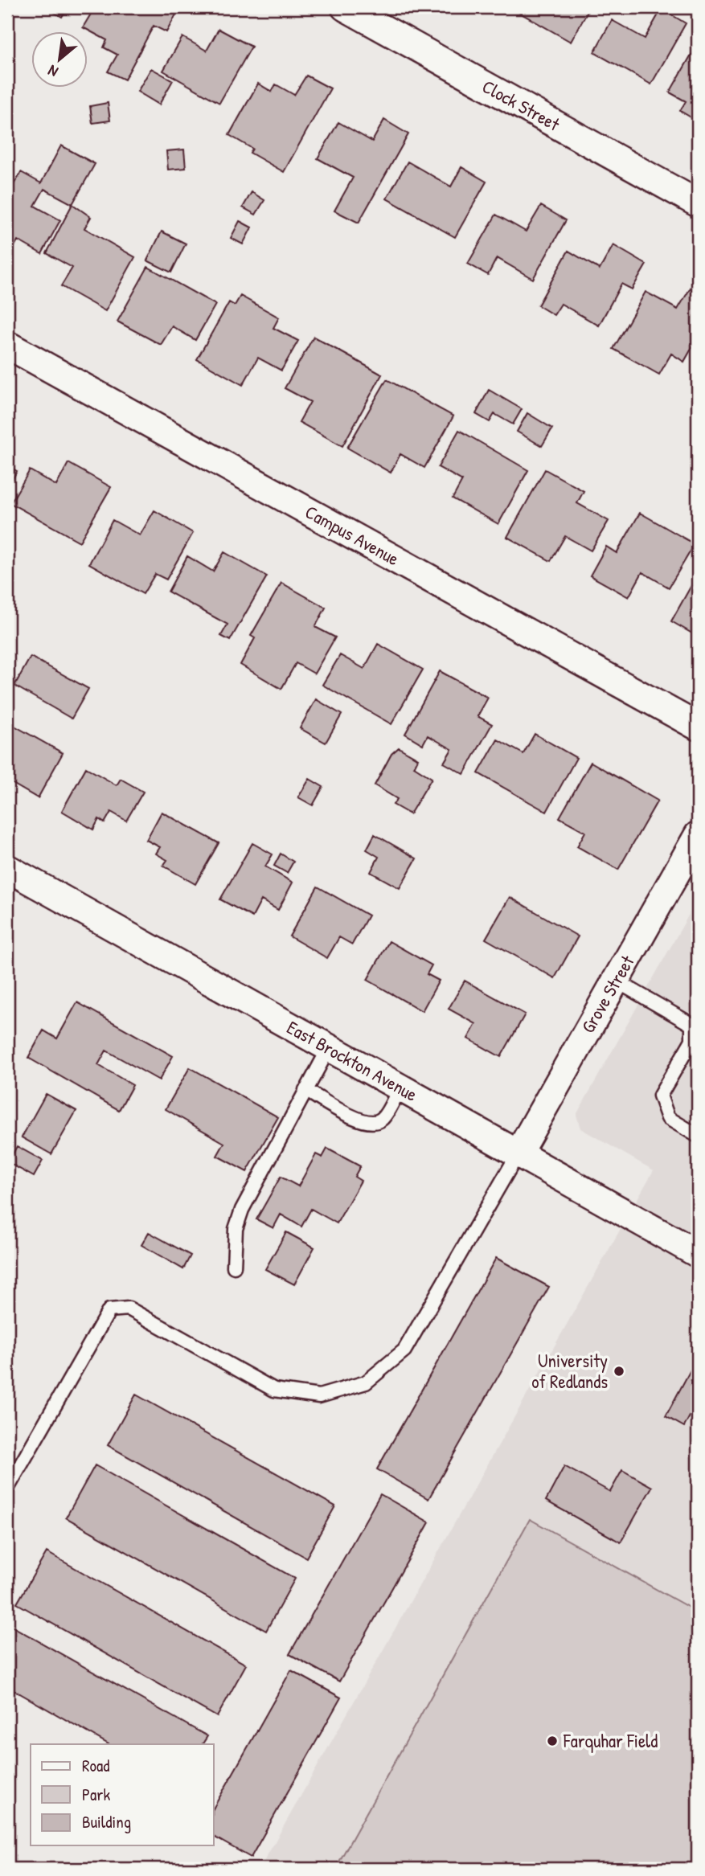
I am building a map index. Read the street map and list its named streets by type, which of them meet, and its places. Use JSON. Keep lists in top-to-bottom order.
{
  "streets": {
    "street": [
      "Clock Street",
      "Campus Avenue",
      "Grove Street",
      "East Brockton Avenue"
    ]
  },
  "crossings": [
    ["Grove Street", "East Brockton Avenue"]
  ],
  "places": ["University of Redlands", "Farquhar Field"],
  "legend": ["Road", "Park", "Building"],
  "north": "bottom left"
}
